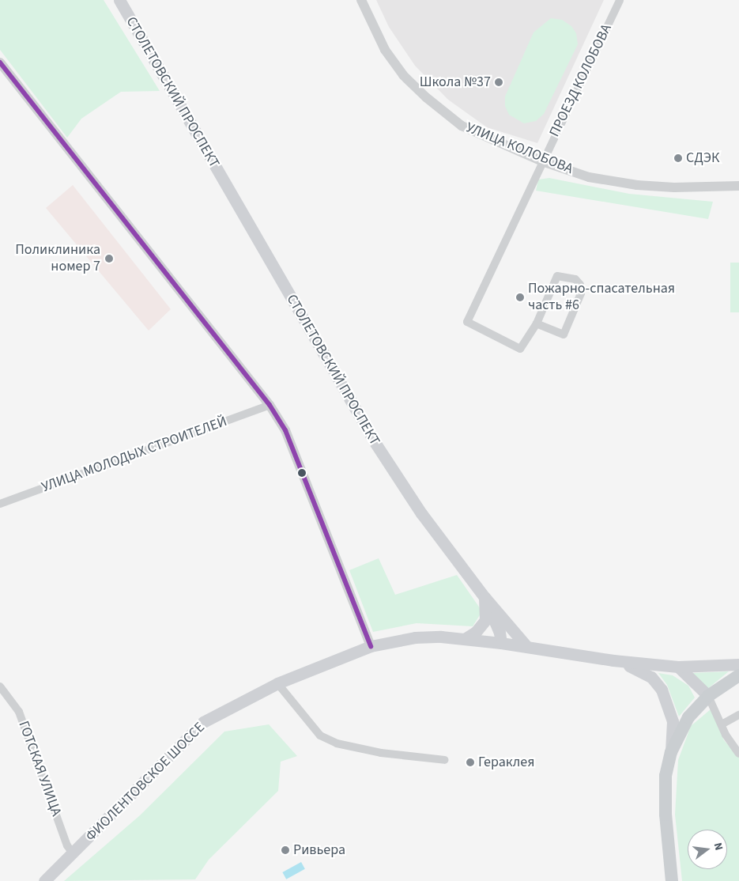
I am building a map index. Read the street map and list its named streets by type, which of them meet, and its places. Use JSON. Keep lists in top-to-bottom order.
{
  "streets": {
    "main road": ["СТОЛЕТОВСКИЙ ПРОСПЕКТ", "ФИОЛЕНТОВСКОЕ ШОССЕ"],
    "street": [
      "ПРОЕЗД КОЛОБОВА",
      "УЛИЦА КОЛОБОВА",
      "УЛИЦА МОЛОДЫХ СТРОИТЕЛЕЙ",
      "ГОТСКАЯ УЛИЦА"
    ]
  },
  "crossings": [
    ["ПРОЕЗД КОЛОБОВА", "УЛИЦА КОЛОБОВА"],
    ["СТОЛЕТОВСКИЙ ПРОСПЕКТ", "ФИОЛЕНТОВСКОЕ ШОССЕ"],
    ["ГОТСКАЯ УЛИЦА", "ФИОЛЕНТОВСКОЕ ШОССЕ"]
  ],
  "places": [
    "Школа №37",
    "СДЭК",
    "Поликлиника номер 7",
    "Пожарно-спасательная часть #6",
    "Гераклея",
    "Ривьера"
  ],
  "north": "right"
}
